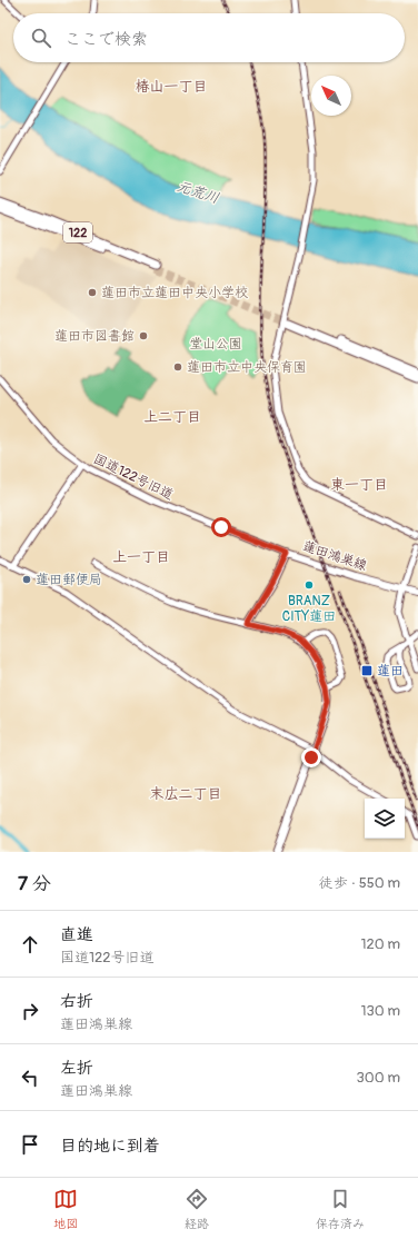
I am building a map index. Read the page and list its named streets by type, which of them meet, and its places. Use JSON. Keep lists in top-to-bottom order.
{
  "streets": {
    "highway": ["122"],
    "main road": ["蓮田鴻巣線"],
    "street": ["国道122号旧道"]
  },
  "crossings": [
    ["国道122号旧道", "蓮田鴻巣線"]
  ],
  "districts": [
    "椿山一丁目",
    "上二丁目",
    "東一丁目",
    "上一丁目",
    "末広二丁目"
  ],
  "water": ["元荒川"],
  "parks": ["堂山公園"],
  "places": {
    "other": [
      "蓮田市立蓮田中央小学校",
      "蓮田市図書館",
      "蓮田市立中央保育園",
      "蓮田郵便局",
      "BRANZ CITY蓮田"
    ],
    "transit": ["蓮田"]
  },
  "north": "top left",
  "page": {
    "search": "ここで検索",
    "heading": ["7 分", "徒歩 · 550 m"],
    "list": [
      ["直進", "国道122号旧道", "120 m"],
      ["右折", "蓮田鴻巣線", "130 m"],
      ["左折", "蓮田鴻巣線", "300 m"],
      "目的地に到着"
    ],
    "nav": ["地図", "経路", "保存済み"]
  }
}
